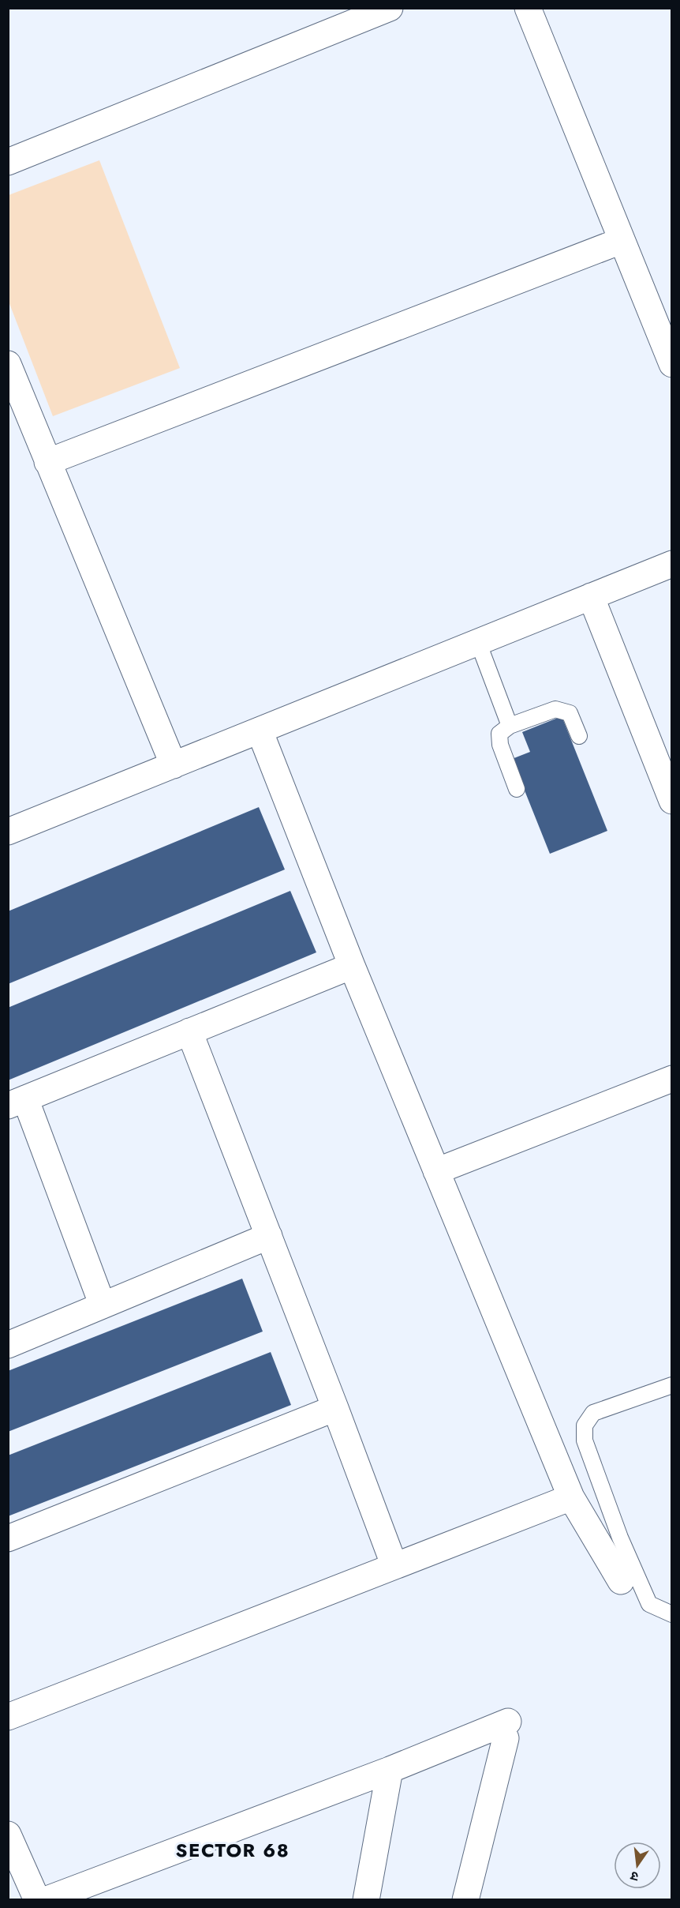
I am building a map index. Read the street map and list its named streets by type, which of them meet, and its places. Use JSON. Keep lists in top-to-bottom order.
{
  "districts": ["SECTOR 68"],
  "north": "bottom"
}
